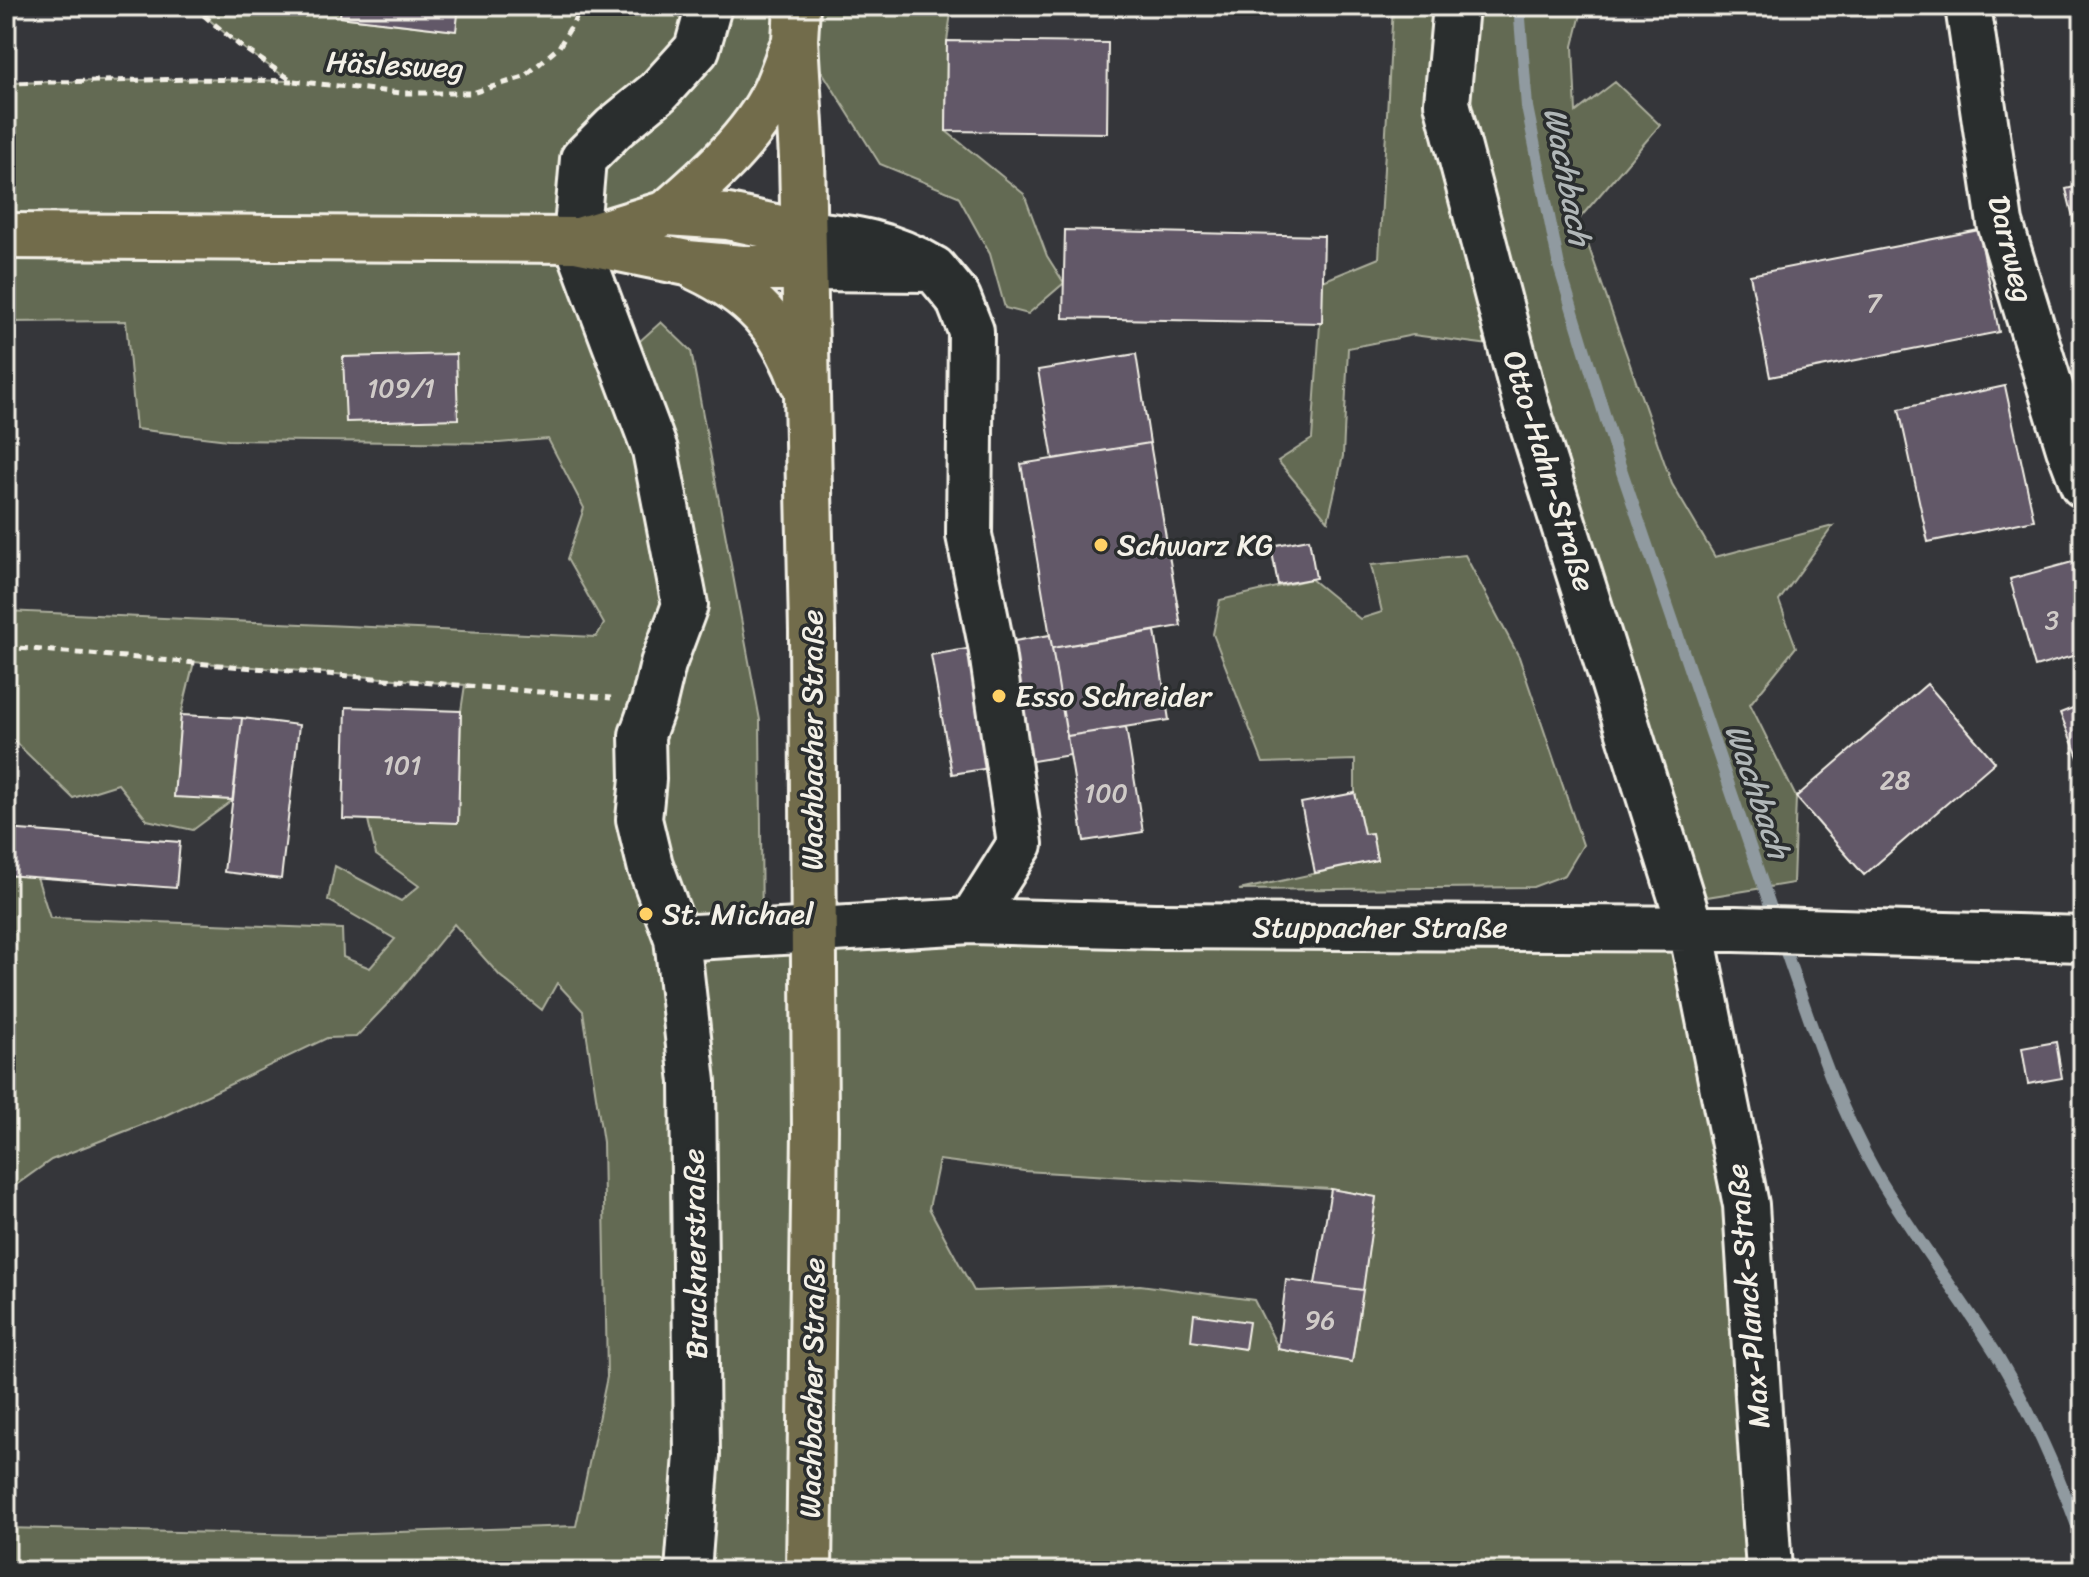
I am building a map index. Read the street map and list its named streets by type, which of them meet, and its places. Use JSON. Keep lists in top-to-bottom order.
{
  "streets": {
    "main road": ["Wachbacher Straße"],
    "street": [
      "Darrweg",
      "Otto-Hahn-Straße",
      "Stuppacher Straße",
      "Brucknerstraße",
      "Max-Planck-Straße"
    ],
    "path": ["Häslesweg"]
  },
  "crossings": [
    ["Otto-Hahn-Straße", "Stuppacher Straße"],
    ["Otto-Hahn-Straße", "Max-Planck-Straße"],
    ["Wachbacher Straße", "Stuppacher Straße"],
    ["Stuppacher Straße", "Brucknerstraße"],
    ["Stuppacher Straße", "Max-Planck-Straße"]
  ],
  "water": ["Wachbach"],
  "places": ["Schwarz KG", "Esso Schreider", "St. Michael"],
  "house_numbers": [
    "7",
    "109/1",
    "3",
    "101",
    "28",
    "100",
    "96"
  ]
}
